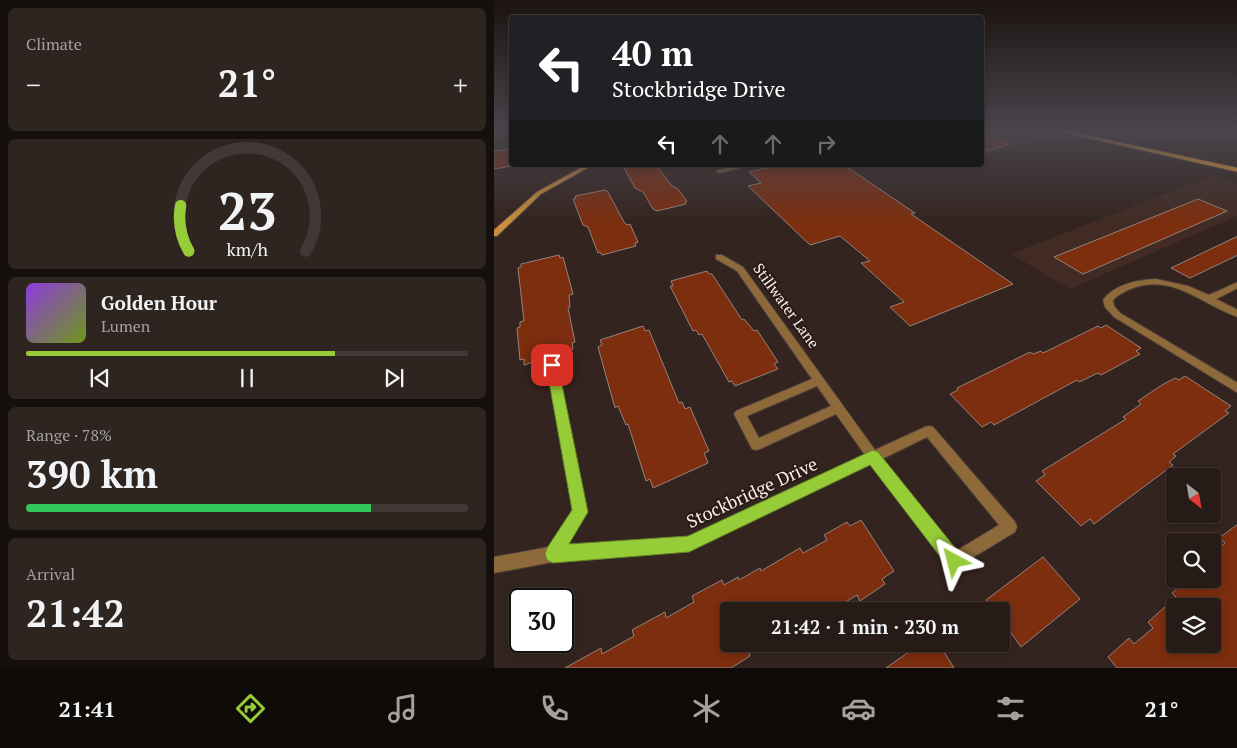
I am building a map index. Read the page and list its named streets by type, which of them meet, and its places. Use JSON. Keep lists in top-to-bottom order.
{
  "streets": {
    "street": ["Stillwater Lane", "Stockbridge Drive"]
  },
  "crossings": [
    ["Stillwater Lane", "Stockbridge Drive"]
  ],
  "north": "bottom right",
  "page": {
    "tile": [
      "Climate",
      ["Range · 78%", "390 km"],
      ["Arrival", "21:42"]
    ],
    "turn": ["40 m", "Stockbridge Drive"],
    "heat": ["−", "21°", "+"],
    "song": ["Golden Hour", "Lumen"],
    "limit": "30",
    "trip": "21:42 · 1 min · 230 m",
    "tabs": ["21:41", "21°"],
    "gauge": ["23", "km/h"]
  }
}
